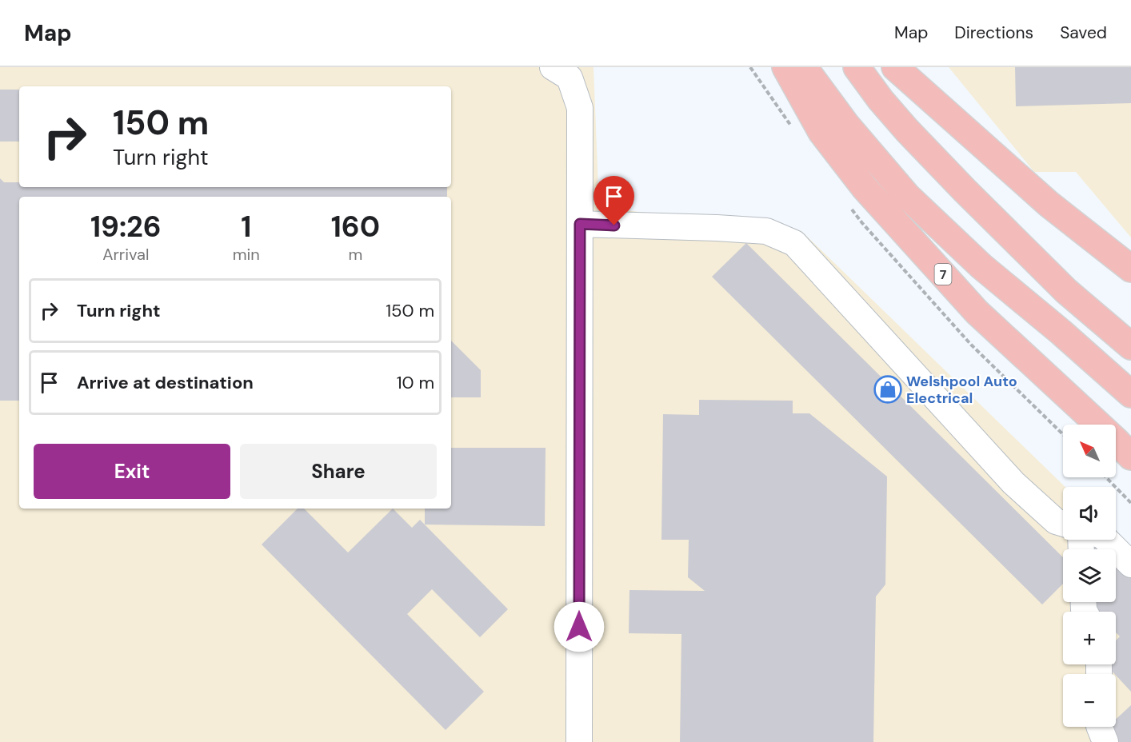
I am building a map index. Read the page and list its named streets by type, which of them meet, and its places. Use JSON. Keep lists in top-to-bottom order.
{
  "streets": {
    "highway": ["7"]
  },
  "places": {
    "shop": ["Welshpool Auto Electrical"]
  },
  "north": "top left",
  "page": {
    "header": "Map",
    "nav": ["Map", "Directions", "Saved"],
    "turn": ["150 m", "Turn right"],
    "eta": [
      "19:26",
      "Arrival",
      "1",
      "min",
      "160",
      "m"
    ],
    "list": [
      {
        "name": "Turn right",
        "value": "150 m"
      },
      {
        "name": "Arrive at destination",
        "value": "10 m"
      }
    ],
    "map_buttons": ["+", "−"],
    "buttons": ["Exit", "Share"]
  }
}
